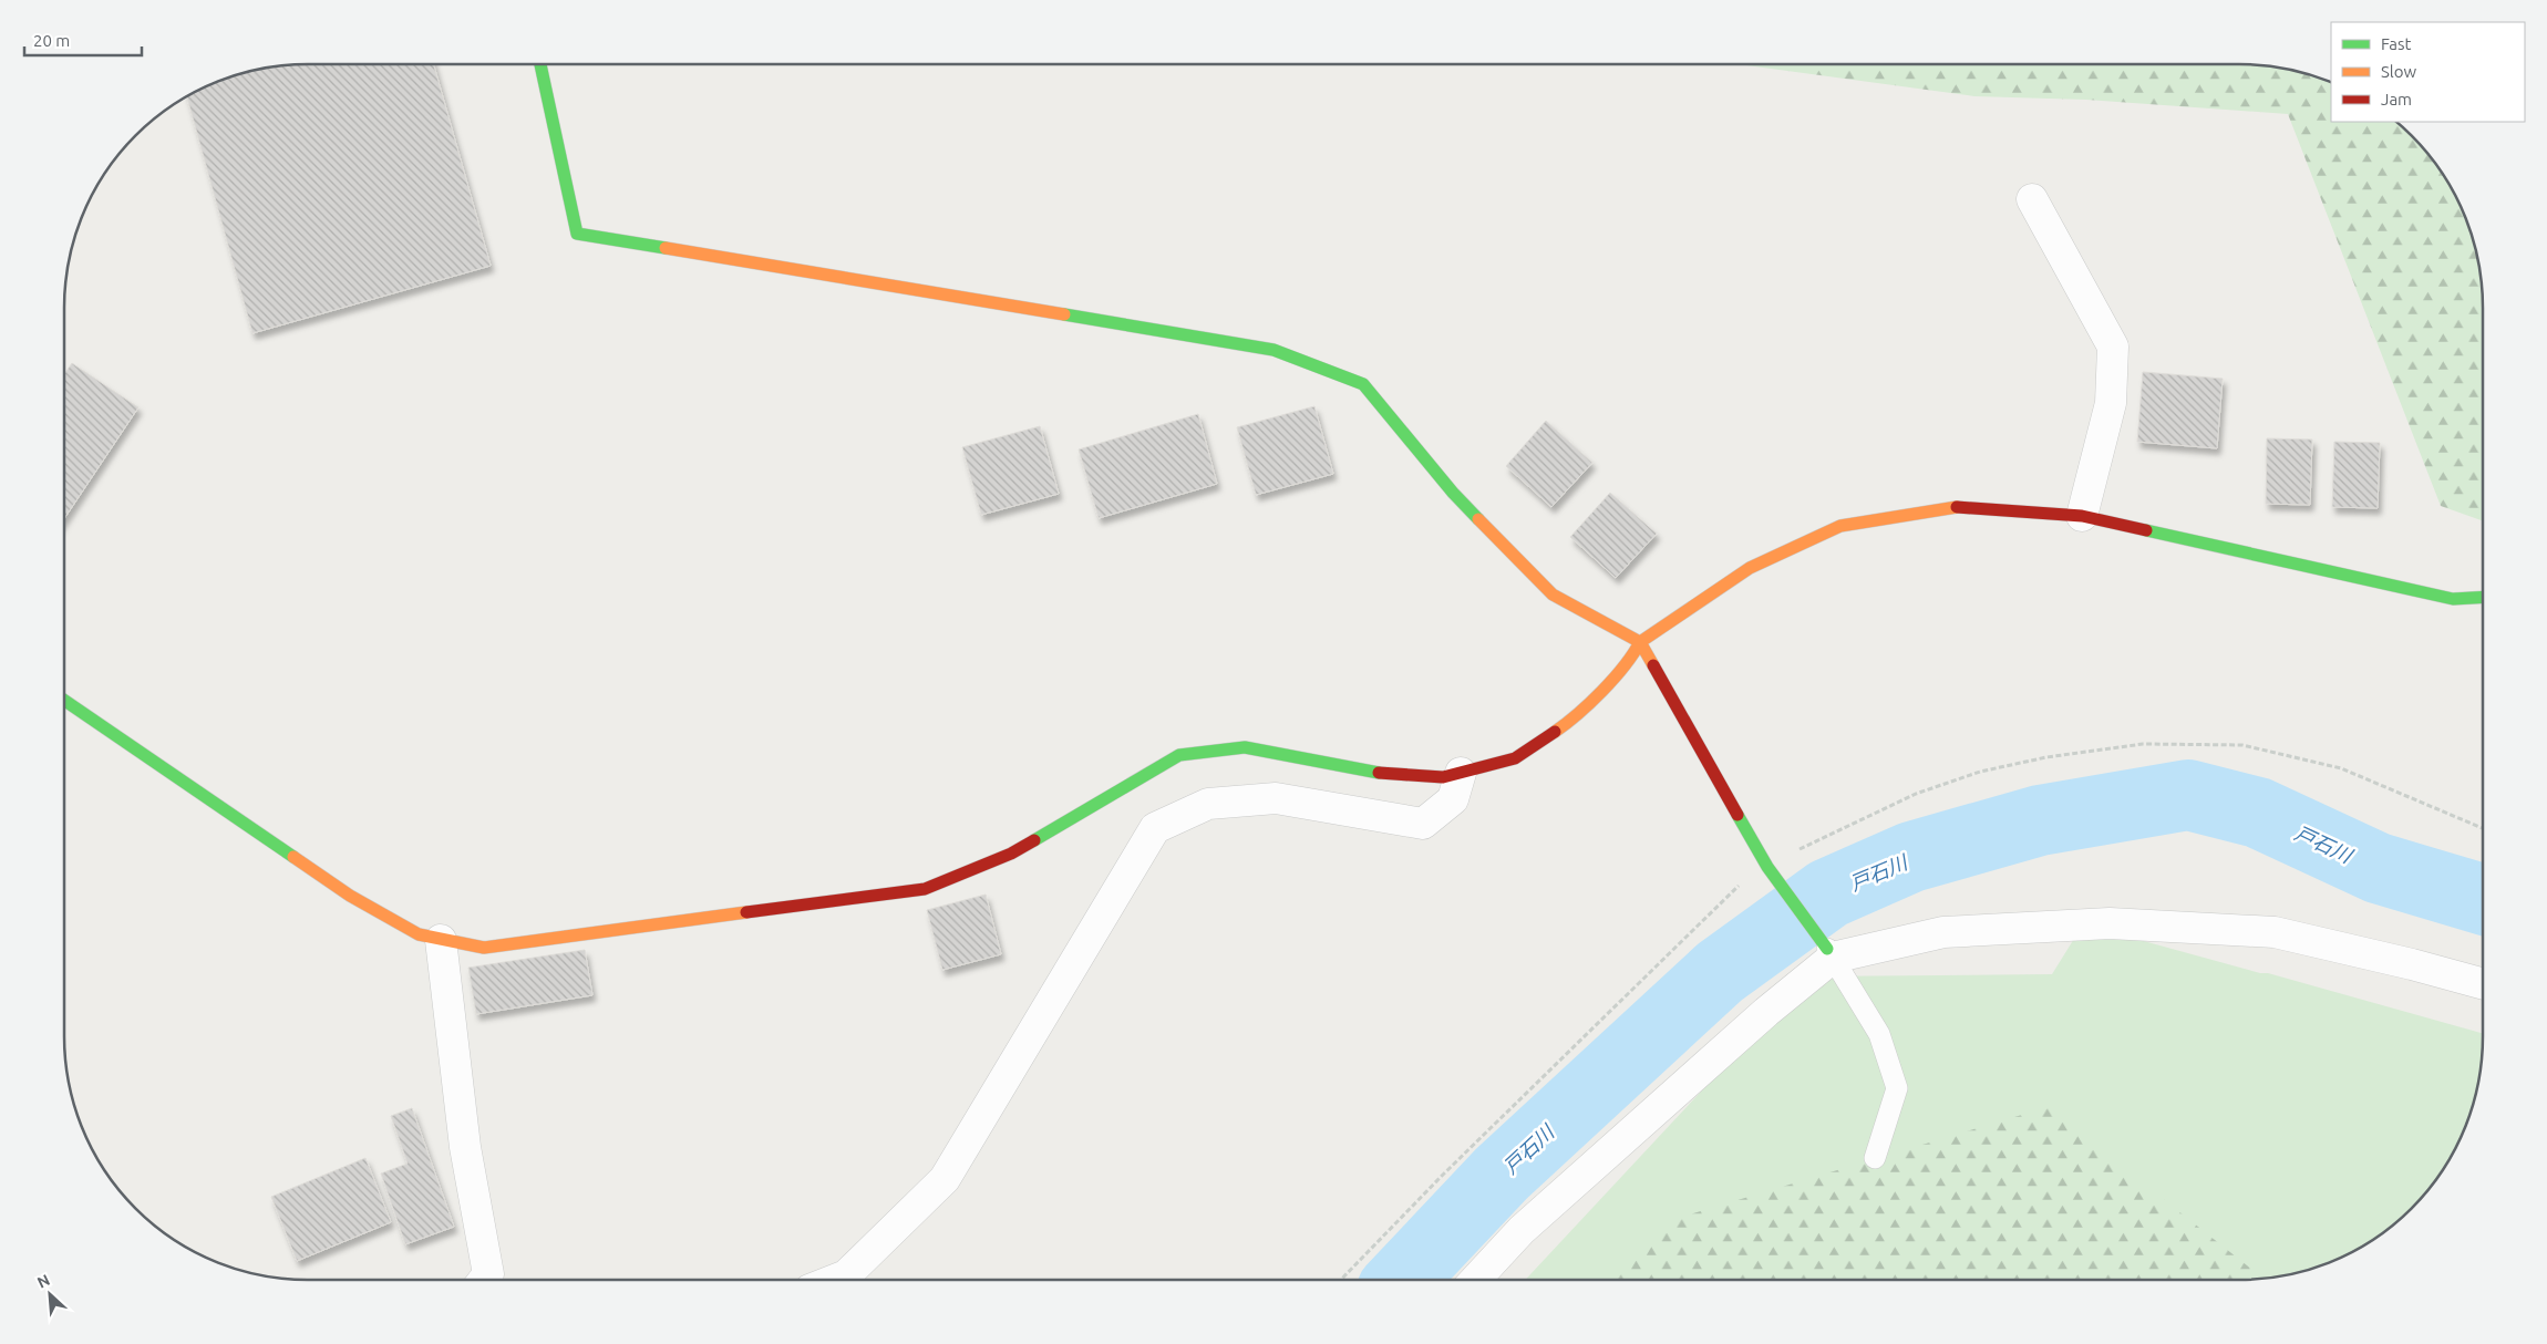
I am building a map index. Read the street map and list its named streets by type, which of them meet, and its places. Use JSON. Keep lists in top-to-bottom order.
{
  "water": ["戸石川"],
  "legend": ["Fast", "Slow", "Jam"],
  "scale_bar": "20 m",
  "north": "top left"
}
